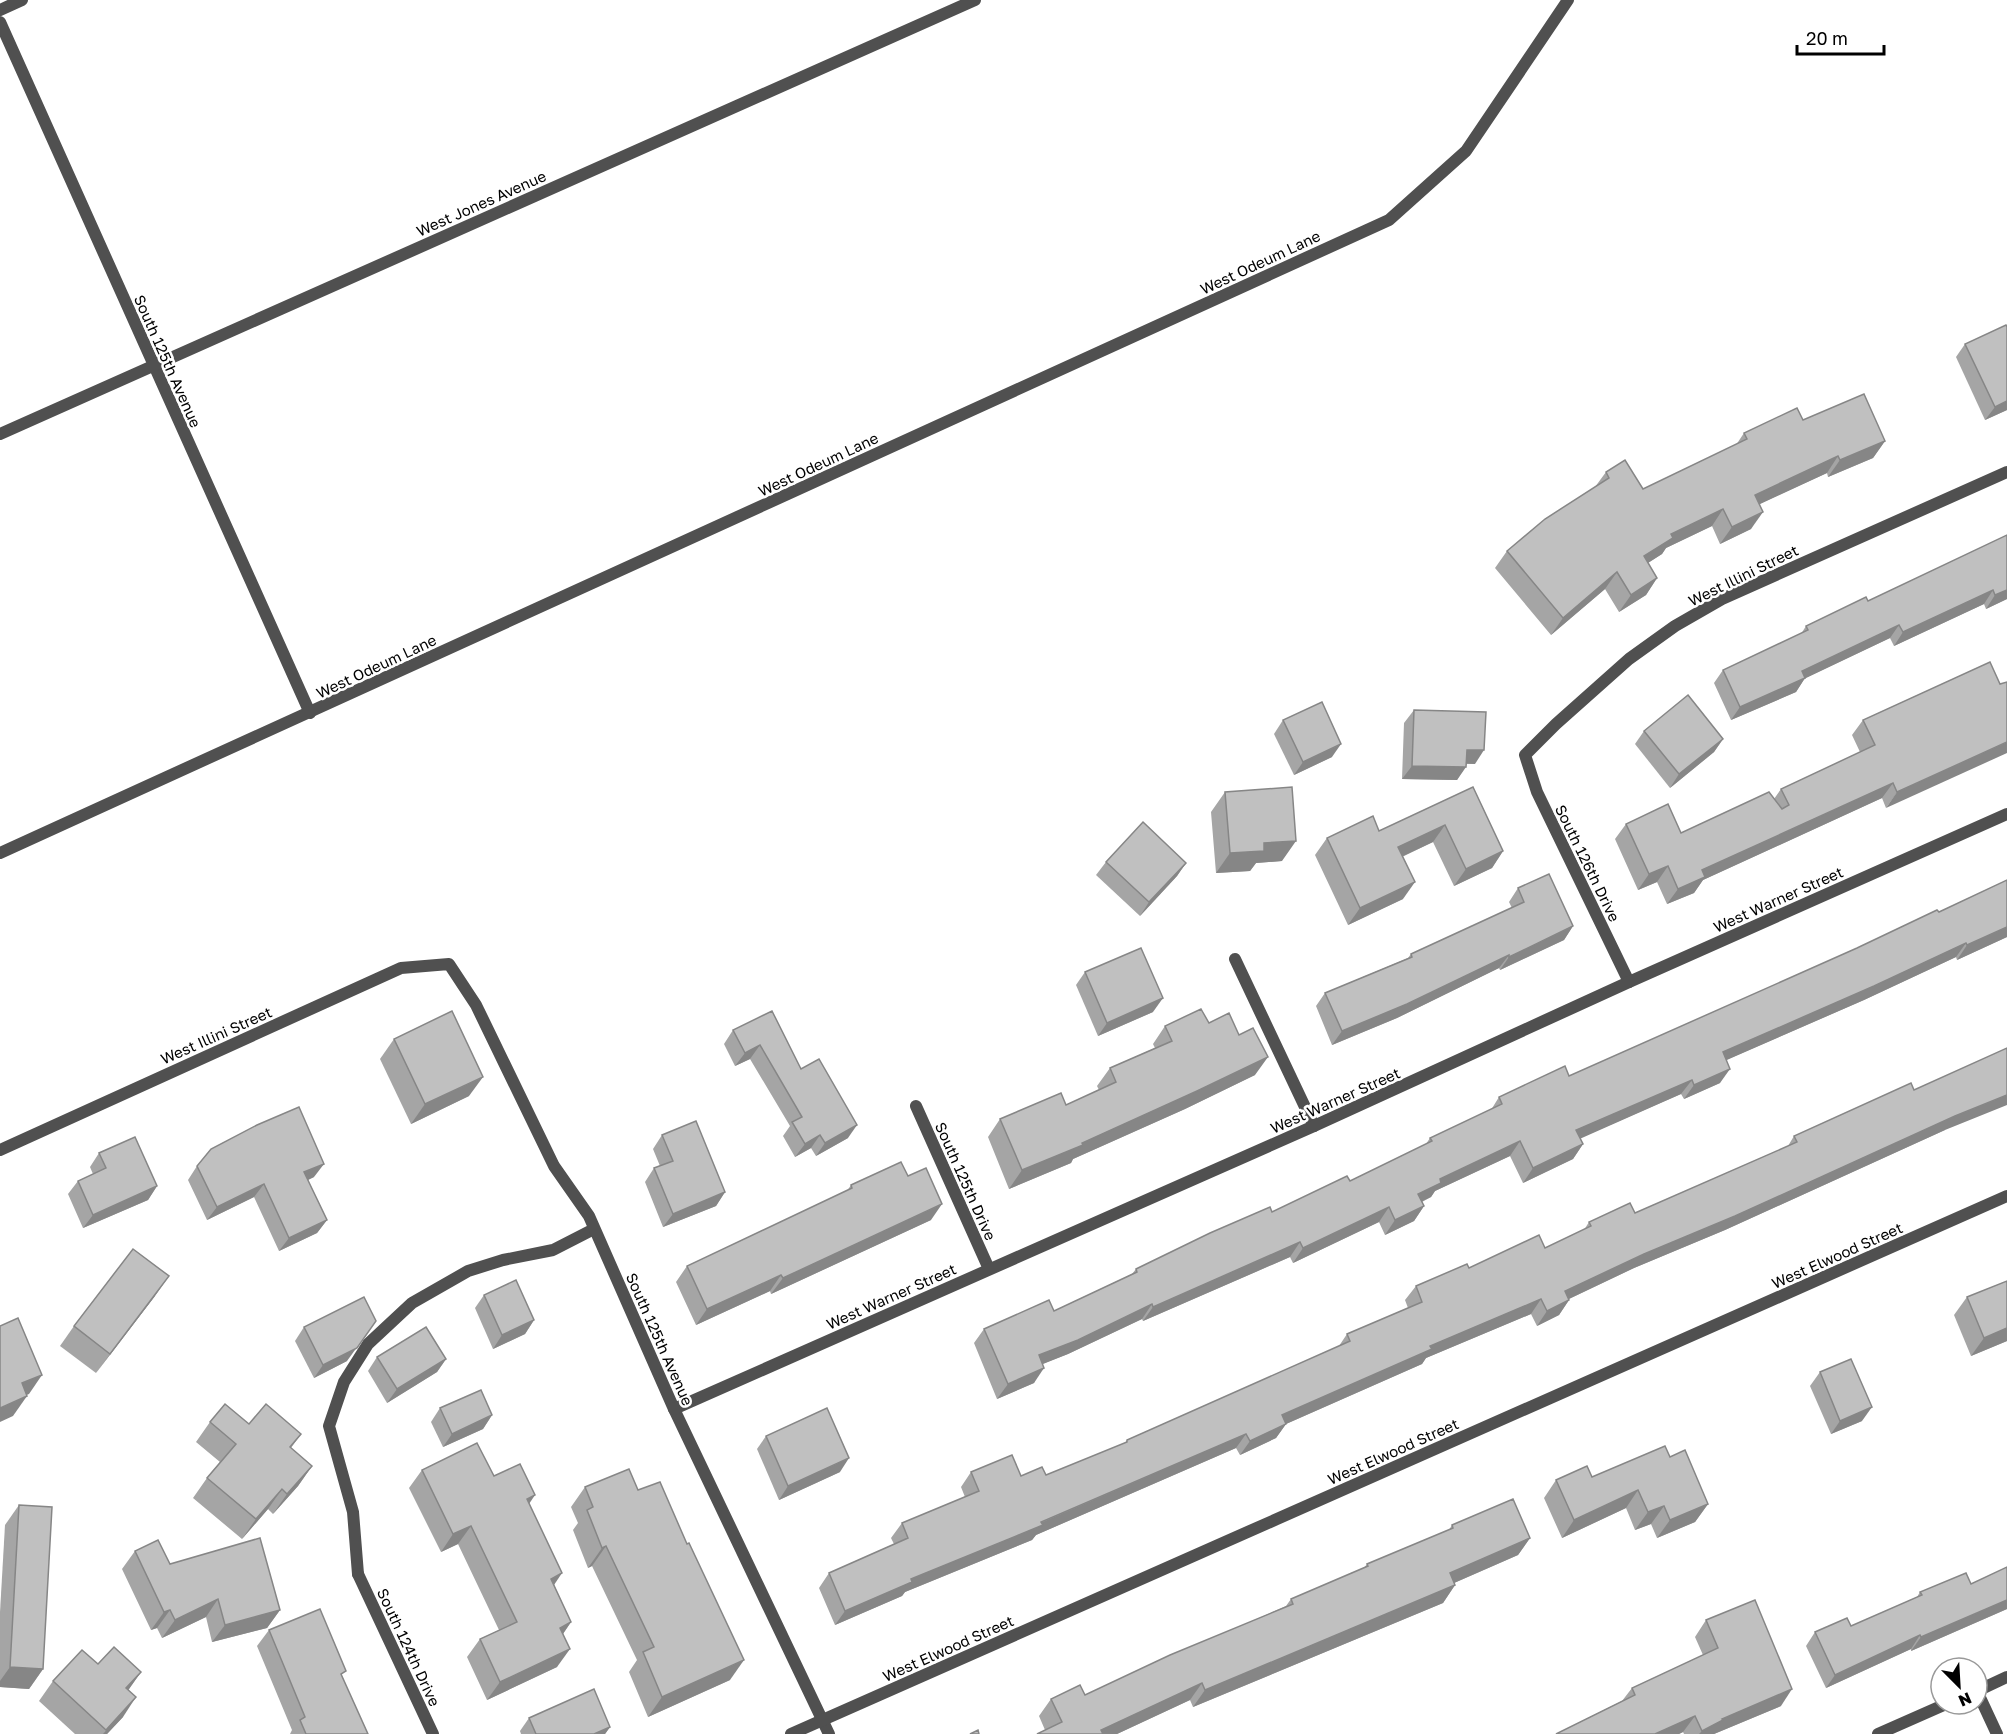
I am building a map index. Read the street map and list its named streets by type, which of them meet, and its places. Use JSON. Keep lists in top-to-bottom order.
{
  "streets": {
    "street": [
      "West Jones Avenue",
      "West Odeum Lane",
      "South 125th Avenue",
      "West Illini Street",
      "South 126th Drive",
      "West Warner Street",
      "South 125th Drive",
      "West Elwood Street",
      "South 124th Drive"
    ]
  },
  "crossings": [
    ["West Jones Avenue", "South 125th Avenue"],
    ["West Odeum Lane", "South 125th Avenue"],
    ["South 125th Avenue", "West Illini Street"],
    ["South 125th Avenue", "West Warner Street"],
    ["South 125th Avenue", "West Elwood Street"],
    ["South 125th Avenue", "South 124th Drive"],
    ["West Illini Street", "South 126th Drive"],
    ["South 126th Drive", "West Warner Street"],
    ["West Warner Street", "South 125th Drive"]
  ],
  "scale_bar": "20 m",
  "north": "bottom right"
}
